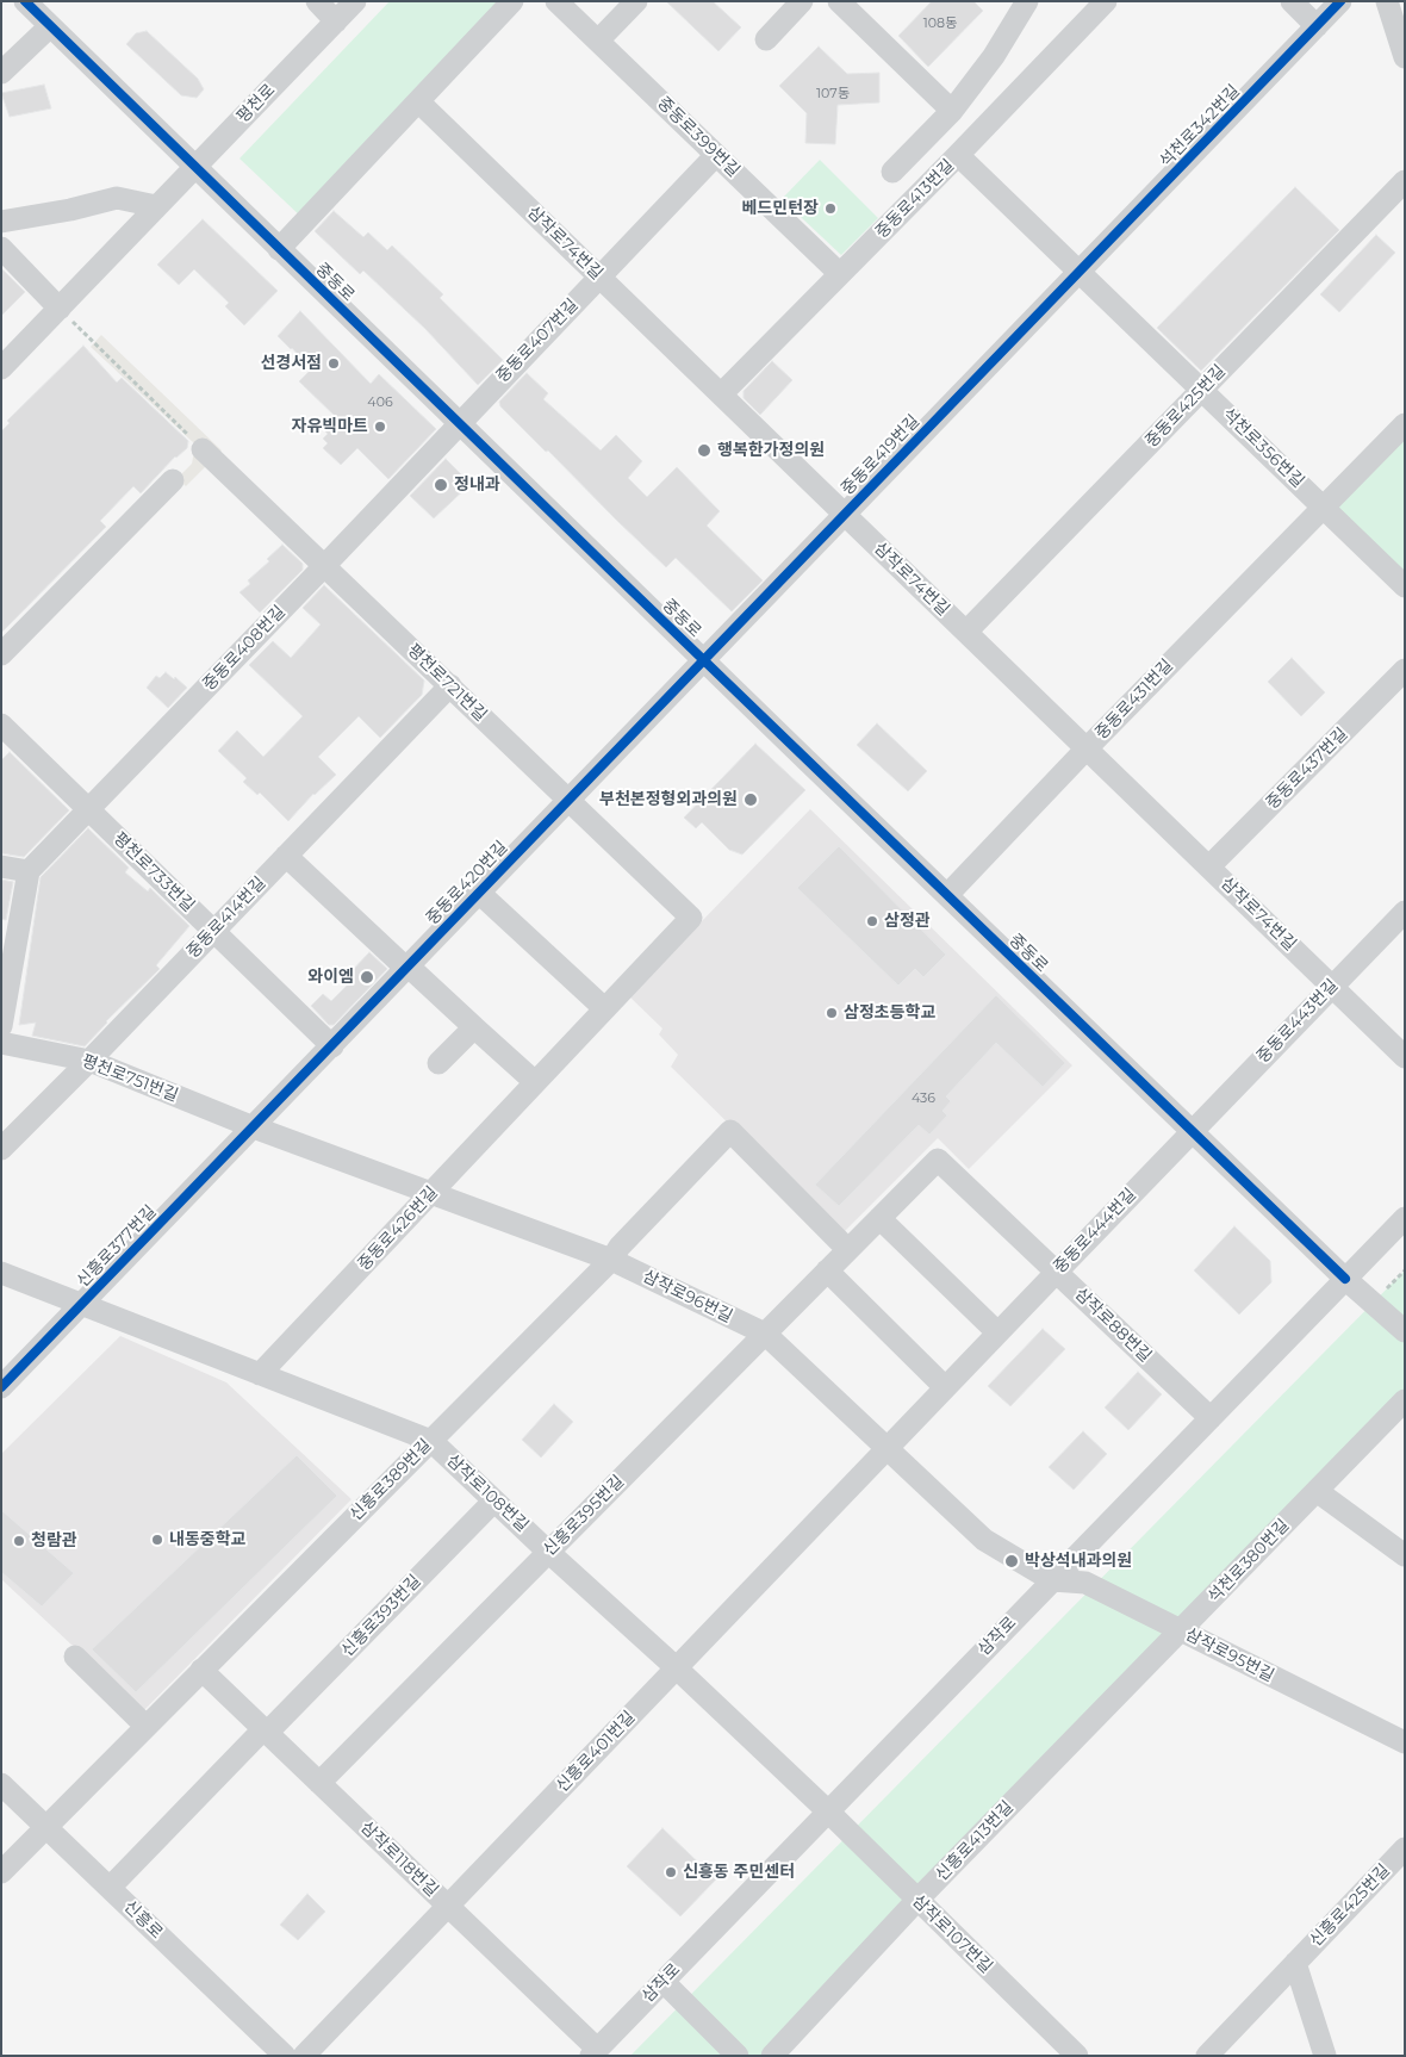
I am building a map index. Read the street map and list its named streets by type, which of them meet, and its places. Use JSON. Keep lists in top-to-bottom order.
{
  "streets": {
    "street": [
      "평천로",
      "석천로342번길",
      "중동로399번길",
      "중동로413번길",
      "삼작로74번길",
      "중동로",
      "중동로407번길",
      "중동로425번길",
      "석천로356번길",
      "중동로419번길",
      "중동로408번길",
      "평천로721번길",
      "중동로431번길",
      "중동로437번길",
      "평천로733번길",
      "중동로420번길",
      "중동로414번길",
      "중동로443번길",
      "평천로751번길",
      "중동로426번길",
      "중동로444번길",
      "신흥로377번길",
      "삼작로96번길",
      "삼작로88번길",
      "신흥로389번길",
      "삼작로108번길",
      "신흥로395번길",
      "석천로380번길",
      "신흥로393번길",
      "삼작로",
      "삼작로95번길",
      "신흥로401번길",
      "신흥로413번길",
      "삼작로118번길",
      "신흥로425번길",
      "신흥로",
      "삼작로107번길"
    ]
  },
  "crossings": [
    ["평천로", "중동로"],
    ["석천로342번길", "중동로419번길"],
    ["중동로399번길", "중동로413번길"],
    ["중동로399번길", "중동로407번길"],
    ["중동로413번길", "삼작로74번길"],
    ["삼작로74번길", "중동로407번길"],
    ["삼작로74번길", "중동로425번길"],
    ["삼작로74번길", "중동로419번길"],
    ["삼작로74번길", "중동로431번길"],
    ["삼작로74번길", "중동로437번길"],
    ["삼작로74번길", "중동로443번길"],
    ["중동로", "중동로407번길"],
    ["중동로", "중동로419번길"],
    ["중동로", "중동로408번길"],
    ["중동로", "중동로431번길"],
    ["중동로", "중동로420번길"],
    ["중동로", "중동로443번길"],
    ["중동로", "중동로444번길"],
    ["중동로", "삼작로"],
    ["중동로407번길", "중동로408번길"],
    ["중동로425번길", "석천로356번길"],
    ["석천로356번길", "중동로431번길"],
    ["중동로419번길", "중동로420번길"],
    ["중동로408번길", "평천로721번길"],
    ["중동로408번길", "평천로733번길"],
    ["평천로721번길", "중동로420번길"],
    ["평천로721번길", "중동로414번길"],
    ["평천로721번길", "중동로426번길"],
    ["평천로733번길", "중동로420번길"],
    ["평천로733번길", "중동로414번길"],
    ["중동로420번길", "평천로751번길"],
    ["중동로420번길", "중동로426번길"],
    ["중동로420번길", "신흥로377번길"],
    ["중동로420번길", "삼작로96번길"],
    ["중동로414번길", "평천로751번길"],
    ["중동로443번길", "중동로444번길"],
    ["평천로751번길", "신흥로377번길"],
    ["평천로751번길", "삼작로96번길"],
    ["중동로426번길", "삼작로96번길"],
    ["중동로426번길", "삼작로108번길"],
    ["중동로444번길", "삼작로96번길"],
    ["중동로444번길", "삼작로88번길"],
    ["중동로444번길", "신흥로401번길"],
    ["신흥로377번길", "삼작로96번길"],
    ["신흥로377번길", "삼작로108번길"],
    ["삼작로96번길", "신흥로389번길"],
    ["삼작로96번길", "신흥로395번길"],
    ["삼작로96번길", "삼작로"],
    ["삼작로96번길", "삼작로95번길"],
    ["삼작로96번길", "신흥로401번길"],
    ["삼작로88번길", "신흥로395번길"],
    ["삼작로88번길", "삼작로"],
    ["신흥로389번길", "삼작로108번길"],
    ["신흥로389번길", "신흥로395번길"],
    ["신흥로389번길", "삼작로118번길"],
    ["신흥로389번길", "신흥로"],
    ["삼작로108번길", "신흥로395번길"],
    ["삼작로108번길", "신흥로393번길"],
    ["삼작로108번길", "삼작로"],
    ["삼작로108번길", "신흥로401번길"],
    ["삼작로108번길", "삼작로107번길"],
    ["신흥로395번길", "삼작로118번길"],
    ["석천로380번길", "삼작로95번길"],
    ["석천로380번길", "신흥로413번길"],
    ["신흥로393번길", "삼작로118번길"],
    ["신흥로393번길", "신흥로"],
    ["삼작로", "삼작로95번길"],
    ["삼작로", "삼작로118번길"],
    ["삼작로", "삼작로107번길"],
    ["삼작로95번길", "신흥로413번길"],
    ["신흥로401번길", "삼작로118번길"],
    ["신흥로413번길", "삼작로107번길"]
  ],
  "places": [
    "베드민턴장",
    "선경서점",
    "자유빅마트",
    "행복한가정의원",
    "정내과",
    "부천본정형외과의원",
    "삼정관",
    "와이엠",
    "삼정초등학교",
    "내동중학교",
    "청람관",
    "박상석내과의원",
    "신흥동 주민센터"
  ],
  "house_numbers": [
    "108동",
    "107동",
    "406",
    "436"
  ]
}
